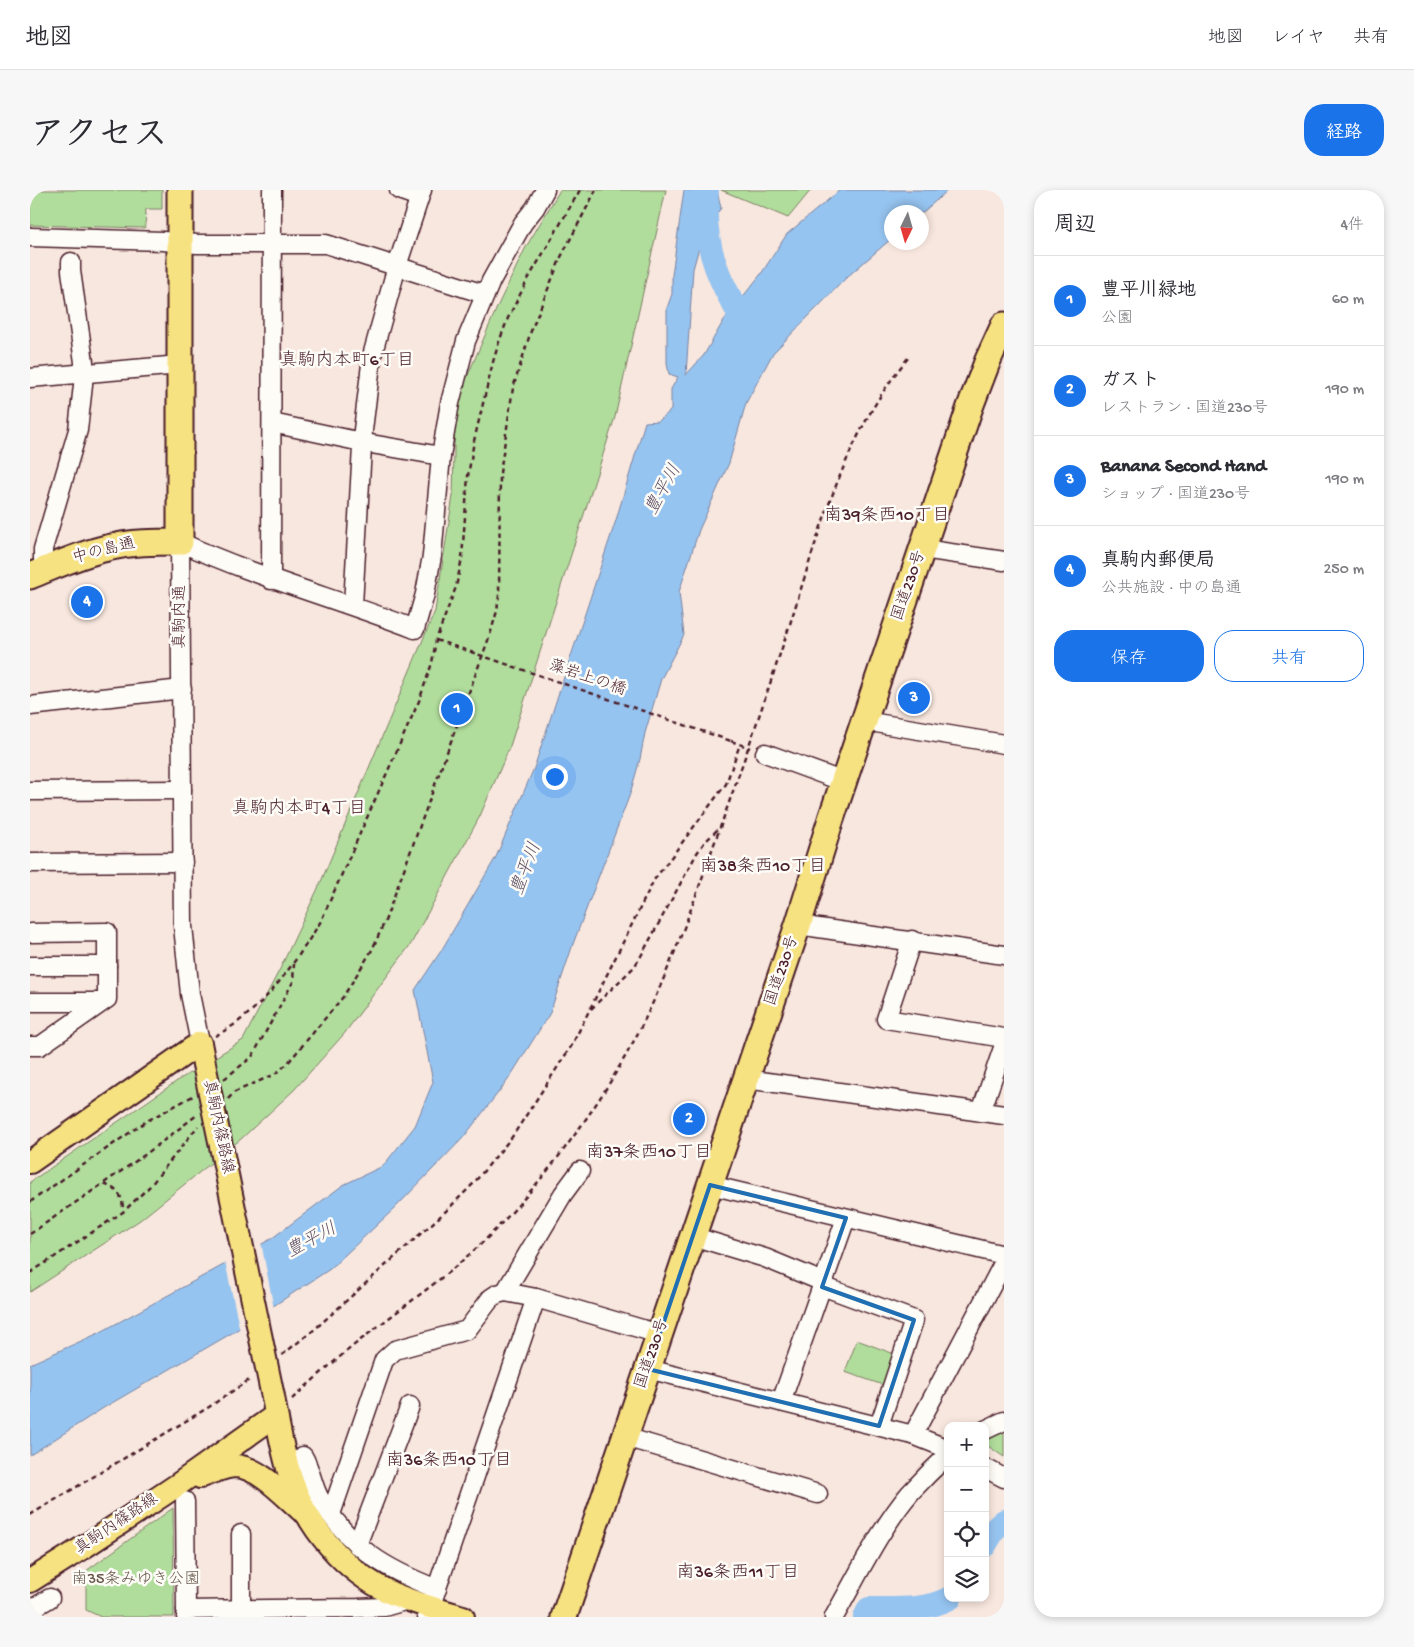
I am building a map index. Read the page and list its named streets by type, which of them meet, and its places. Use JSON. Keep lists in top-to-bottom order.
{
  "streets": {
    "highway": ["中の島通", "国道230号", "真駒内通"],
    "main road": ["真駒内篠路線"],
    "path": ["藻岩上の橋"]
  },
  "crossings": [
    ["中の島通", "真駒内通"],
    ["真駒内通", "真駒内篠路線"]
  ],
  "districts": [
    "真駒内本町6丁目",
    "南39条西10丁目",
    "真駒内本町4丁目",
    "南38条西10丁目",
    "南37条西10丁目",
    "南36条西10丁目",
    "南36条西11丁目"
  ],
  "water": ["豊平川"],
  "parks": ["南35条みゆき公園"],
  "north": "bottom",
  "page": {
    "header": "地図",
    "nav": ["地図", "レイヤ", "共有"],
    "title": "アクセス",
    "buttons": [
      "経路",
      ["保存", "共有"]
    ],
    "heading": ["周辺", "4件"],
    "list": [
      {
        "mark": "1",
        "name": "豊平川緑地",
        "note": "公園",
        "value": "60 m"
      },
      {
        "mark": "2",
        "name": "ガスト",
        "note": "レストラン · 国道230号",
        "value": "190 m"
      },
      {
        "mark": "3",
        "name": "Banana Second Hand",
        "note": "ショップ · 国道230号",
        "value": "190 m"
      },
      {
        "mark": "4",
        "name": "真駒内郵便局",
        "note": "公共施設 · 中の島通",
        "value": "250 m"
      }
    ],
    "pins": [
      "4",
      "3",
      "1",
      "2"
    ],
    "map_buttons": ["+", "−"]
  }
}
